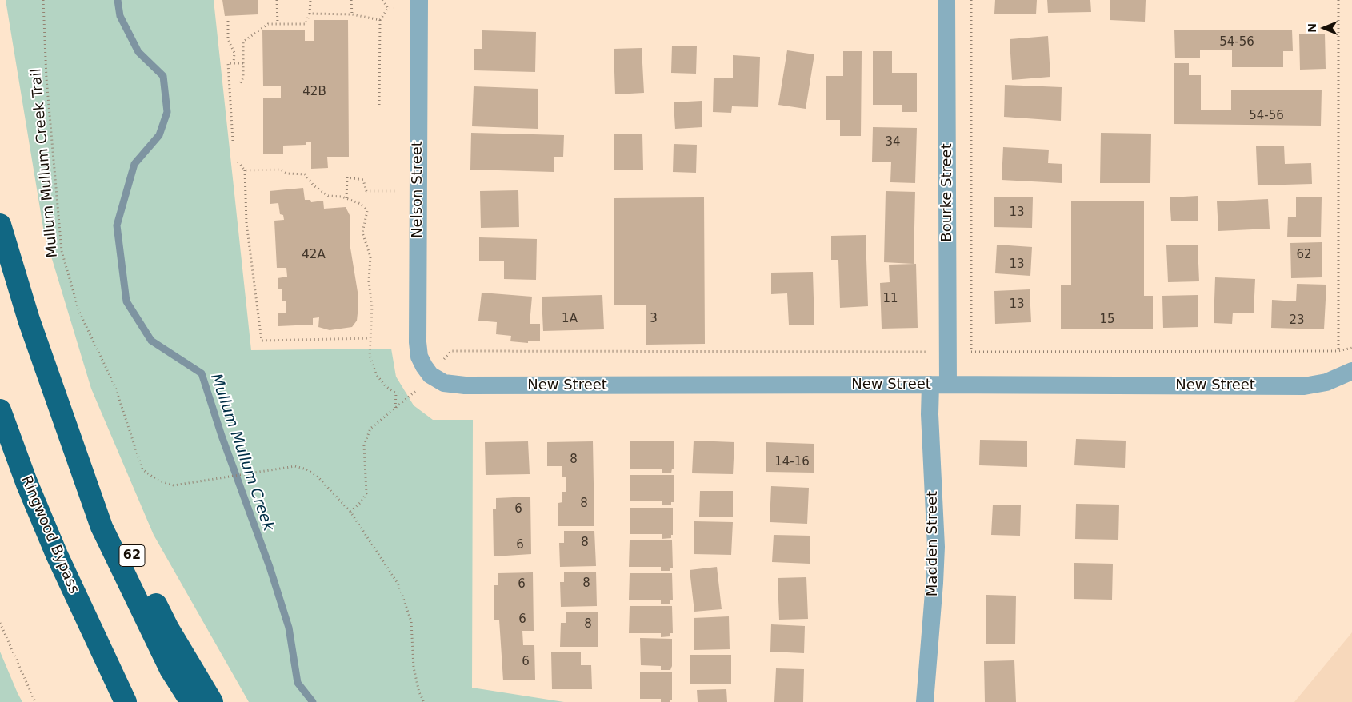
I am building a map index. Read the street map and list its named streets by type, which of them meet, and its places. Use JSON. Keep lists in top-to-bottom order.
{
  "streets": {
    "highway": ["Ringwood Bypass", "62"],
    "street": [
      "Nelson Street",
      "Bourke Street",
      "New Street",
      "Madden Street"
    ],
    "path": ["Mullum Mullum Creek Trail"]
  },
  "crossings": [
    ["Nelson Street", "New Street"],
    ["Bourke Street", "New Street"],
    ["Bourke Street", "Madden Street"],
    ["New Street", "Madden Street"]
  ],
  "water": ["Mullum Mullum Creek"],
  "house_numbers": [
    "54-56",
    "42B",
    "54-56",
    "34",
    "13",
    "42A",
    "62",
    "13",
    "11",
    "13",
    "1A",
    "3",
    "15",
    "23",
    "8",
    "14-16",
    "8",
    "6",
    "8",
    "6",
    "8",
    "6",
    "6",
    "8",
    "6"
  ],
  "north": "left"
}
